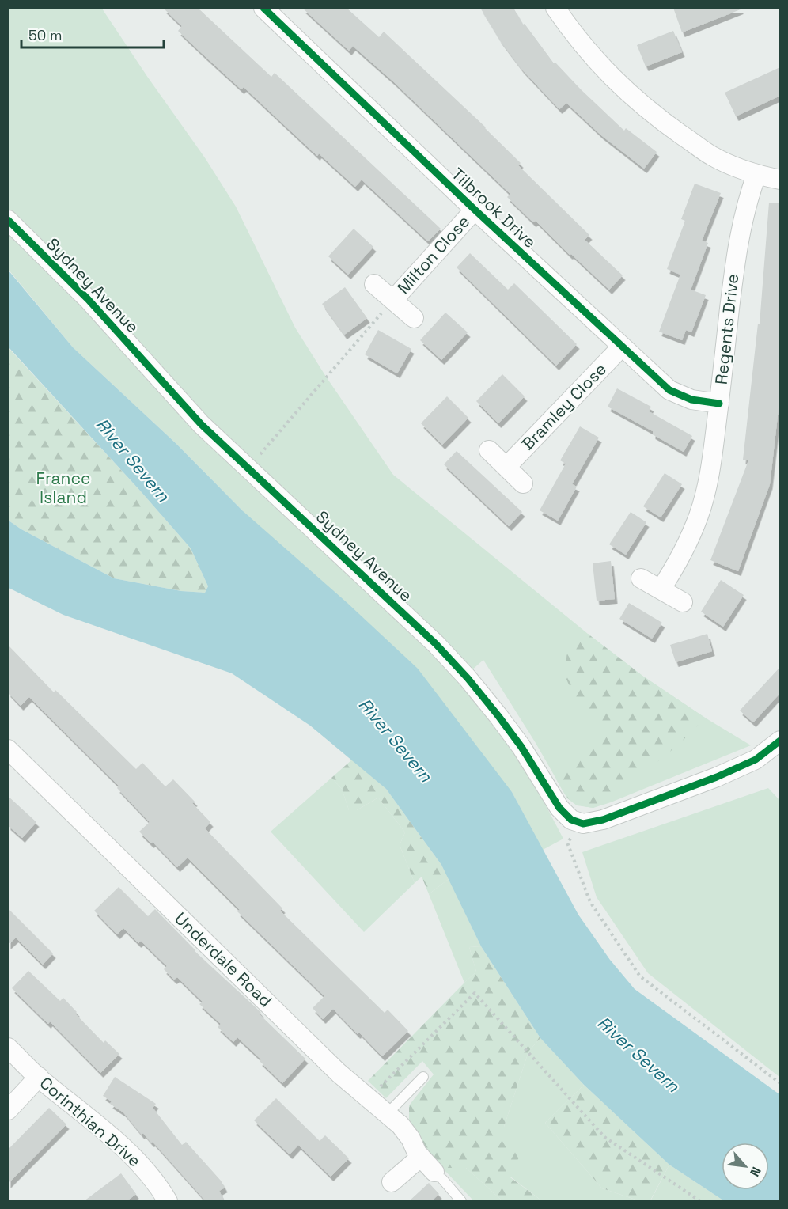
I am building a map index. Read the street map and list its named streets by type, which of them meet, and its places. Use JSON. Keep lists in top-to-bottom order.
{
  "streets": {
    "street": [
      "Tilbrook Drive",
      "Milton Close",
      "Sydney Avenue",
      "Regents Drive",
      "Bramley Close",
      "Underdale Road",
      "Corinthian Drive"
    ]
  },
  "crossings": [
    ["Tilbrook Drive", "Milton Close"],
    ["Tilbrook Drive", "Regents Drive"],
    ["Tilbrook Drive", "Bramley Close"]
  ],
  "water": ["River Severn"],
  "parks": ["France Island"],
  "scale_bar": "50 m",
  "north": "bottom right"
}
